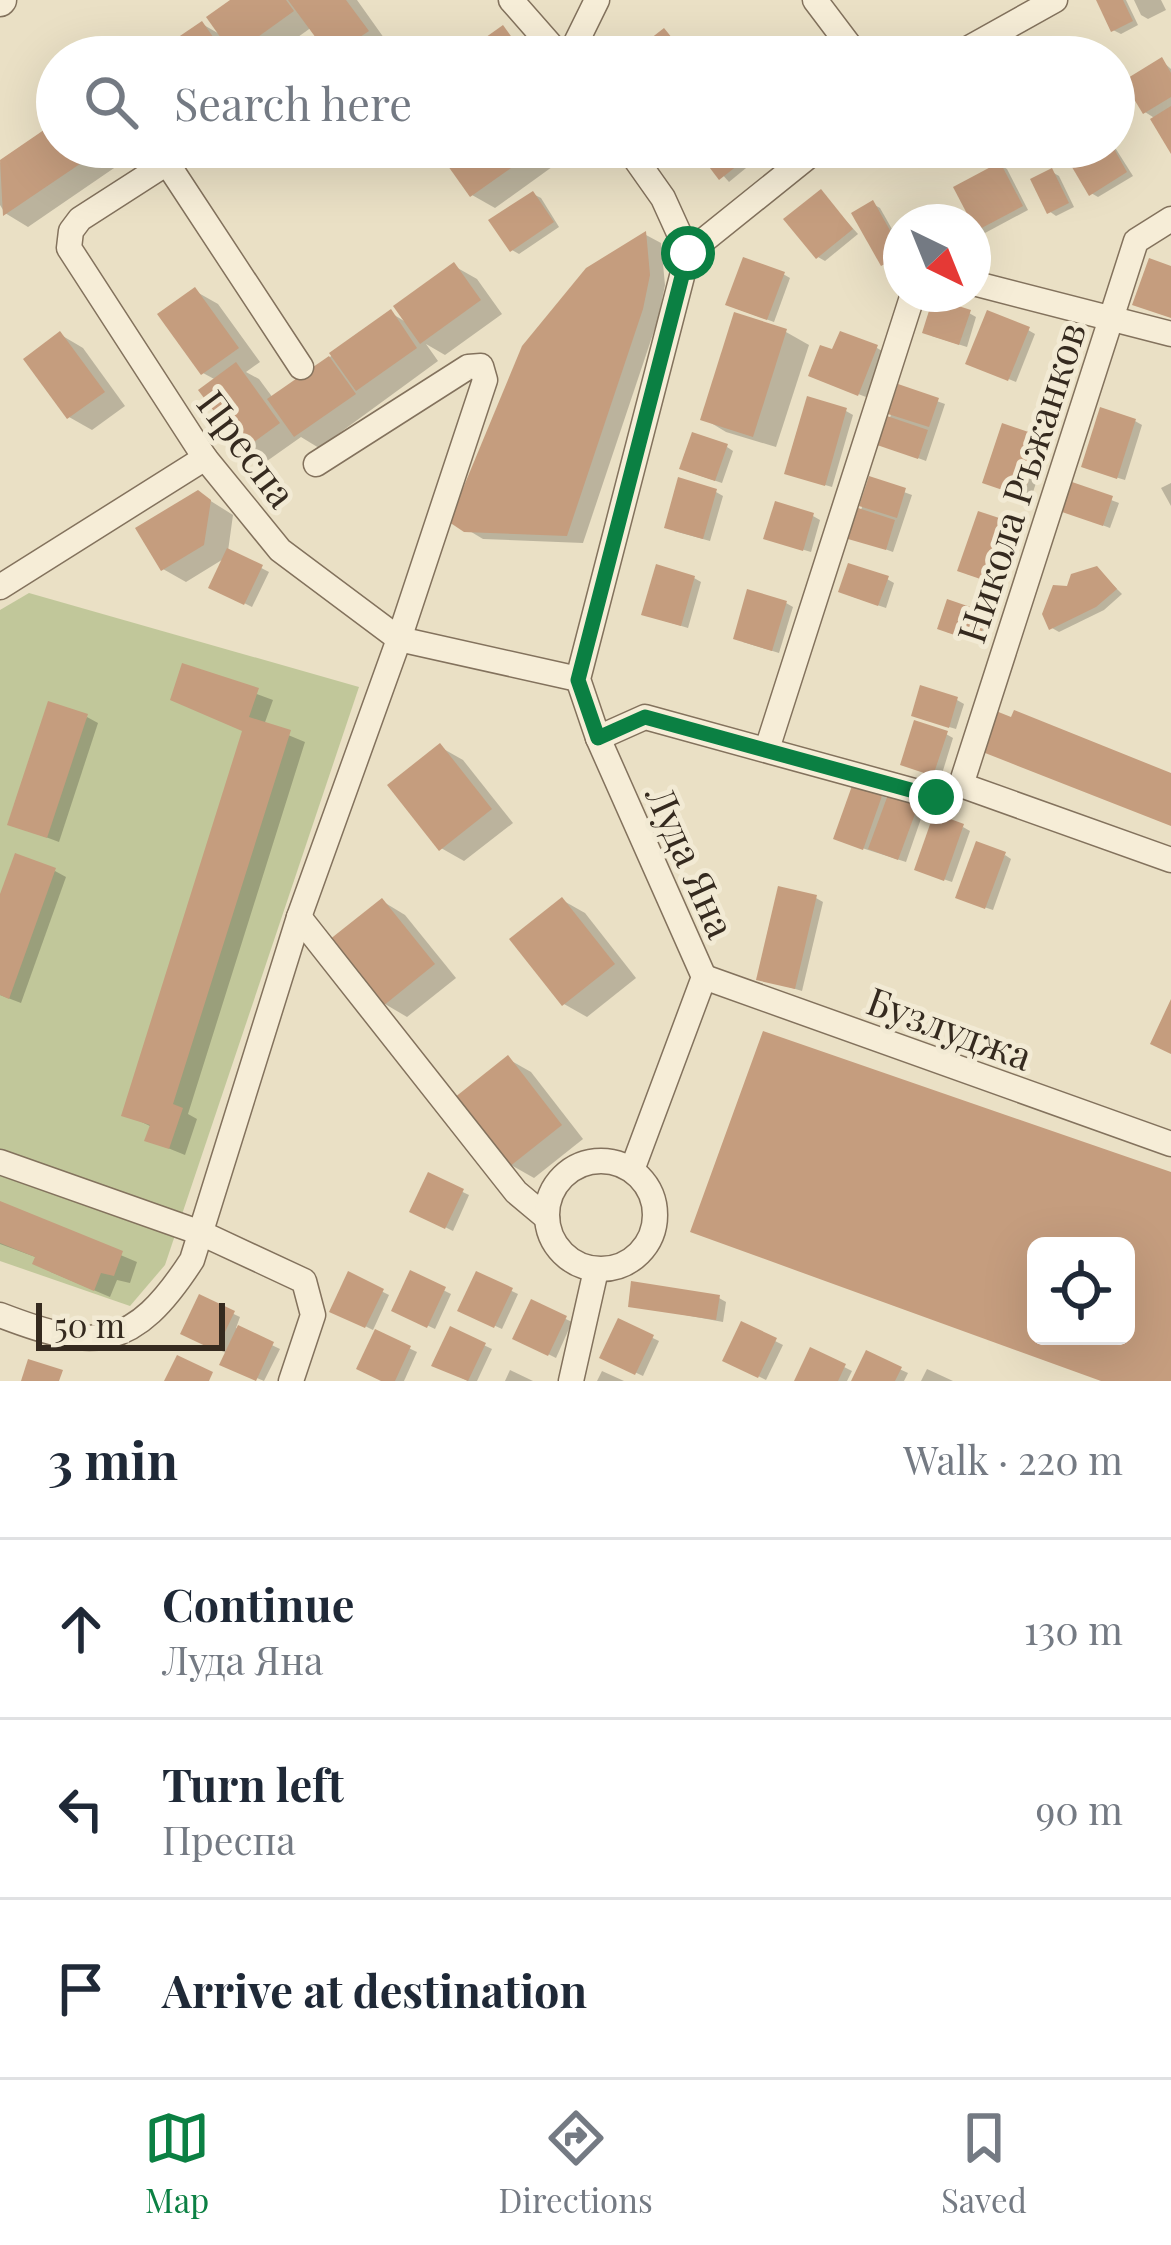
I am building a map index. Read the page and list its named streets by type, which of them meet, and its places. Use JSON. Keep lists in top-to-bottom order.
{
  "streets": {
    "street": [
      "Преспа",
      "Никола Ръжанков",
      "Луда Яна",
      "Бузлуджа"
    ]
  },
  "crossings": [
    ["Преспа", "Луда Яна"],
    ["Луда Яна", "Бузлуджа"]
  ],
  "scale_bar": "50 m",
  "north": "bottom right",
  "page": {
    "search": "Search here",
    "scale": "50 m",
    "heading": ["3 min", "Walk · 220 m"],
    "list": [
      ["Continue", "Луда Яна", "130 m"],
      ["Turn left", "Преспа", "90 m"],
      "Arrive at destination"
    ],
    "nav": ["Map", "Directions", "Saved"]
  }
}
